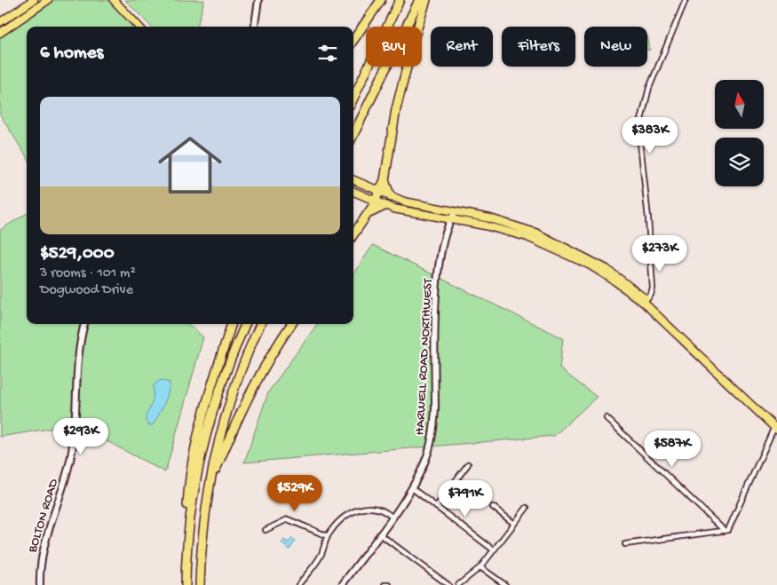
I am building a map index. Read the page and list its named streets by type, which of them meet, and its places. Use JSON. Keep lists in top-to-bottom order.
{
  "streets": {
    "street": ["HARWELL ROAD NORTHWEST", "BOLTON ROAD"]
  },
  "north": "top",
  "page": {
    "chip": [
      "Buy",
      "Rent",
      "Filters",
      "New"
    ],
    "heading": "6 homes",
    "list": [
      {
        "name": "$529,000",
        "note": "3 rooms · 101 m² · Dogwood Drive"
      }
    ],
    "price": [
      "$383K",
      "$273K",
      "$293K",
      "$587K",
      "$529K",
      "$791K"
    ]
  }
}
